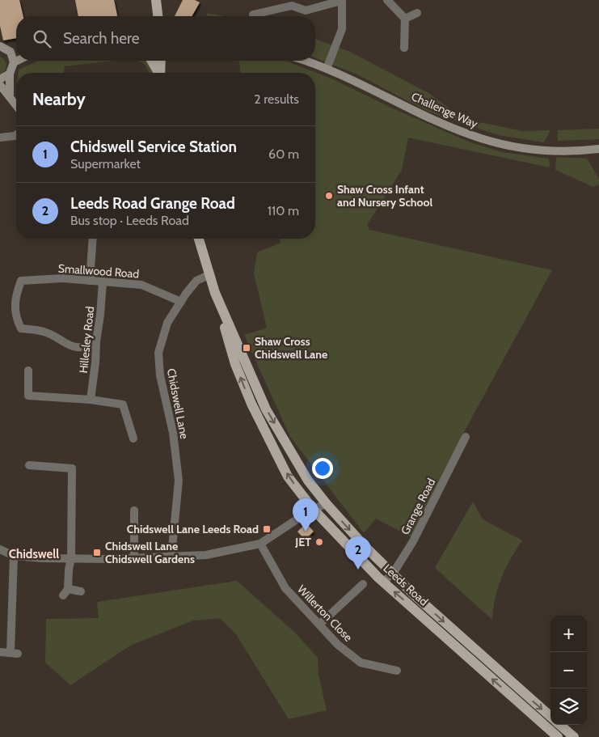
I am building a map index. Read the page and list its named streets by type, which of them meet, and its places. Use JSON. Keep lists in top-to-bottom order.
{
  "streets": {
    "main road": ["Challenge Way", "Leeds Road"],
    "street": [
      "Smallwood Road",
      "Hillesley Road",
      "Chidswell Lane",
      "Grange Road",
      "Willerton Close"
    ]
  },
  "crossings": [
    ["Smallwood Road", "Hillesley Road"],
    ["Smallwood Road", "Chidswell Lane"],
    ["Chidswell Lane", "Leeds Road"],
    ["Grange Road", "Leeds Road"]
  ],
  "districts": ["Chidswell"],
  "places": {
    "other": ["Shaw Cross Infant and Nursery School", "JET"],
    "transit": ["Shaw Cross Chidswell Lane", "Chidswell Lane Leeds Road", "Chidswell Lane Chidswell Gardens"]
  },
  "page": {
    "search": "Search here",
    "heading": ["Nearby", "2 results"],
    "list": [
      {
        "mark": "1",
        "name": "Chidswell Service Station",
        "note": "Supermarket",
        "value": "60 m"
      },
      {
        "mark": "2",
        "name": "Leeds Road Grange Road",
        "note": "Bus stop · Leeds Road",
        "value": "110 m"
      }
    ],
    "pins": ["1", "2"],
    "map_buttons": ["+", "−"]
  }
}
